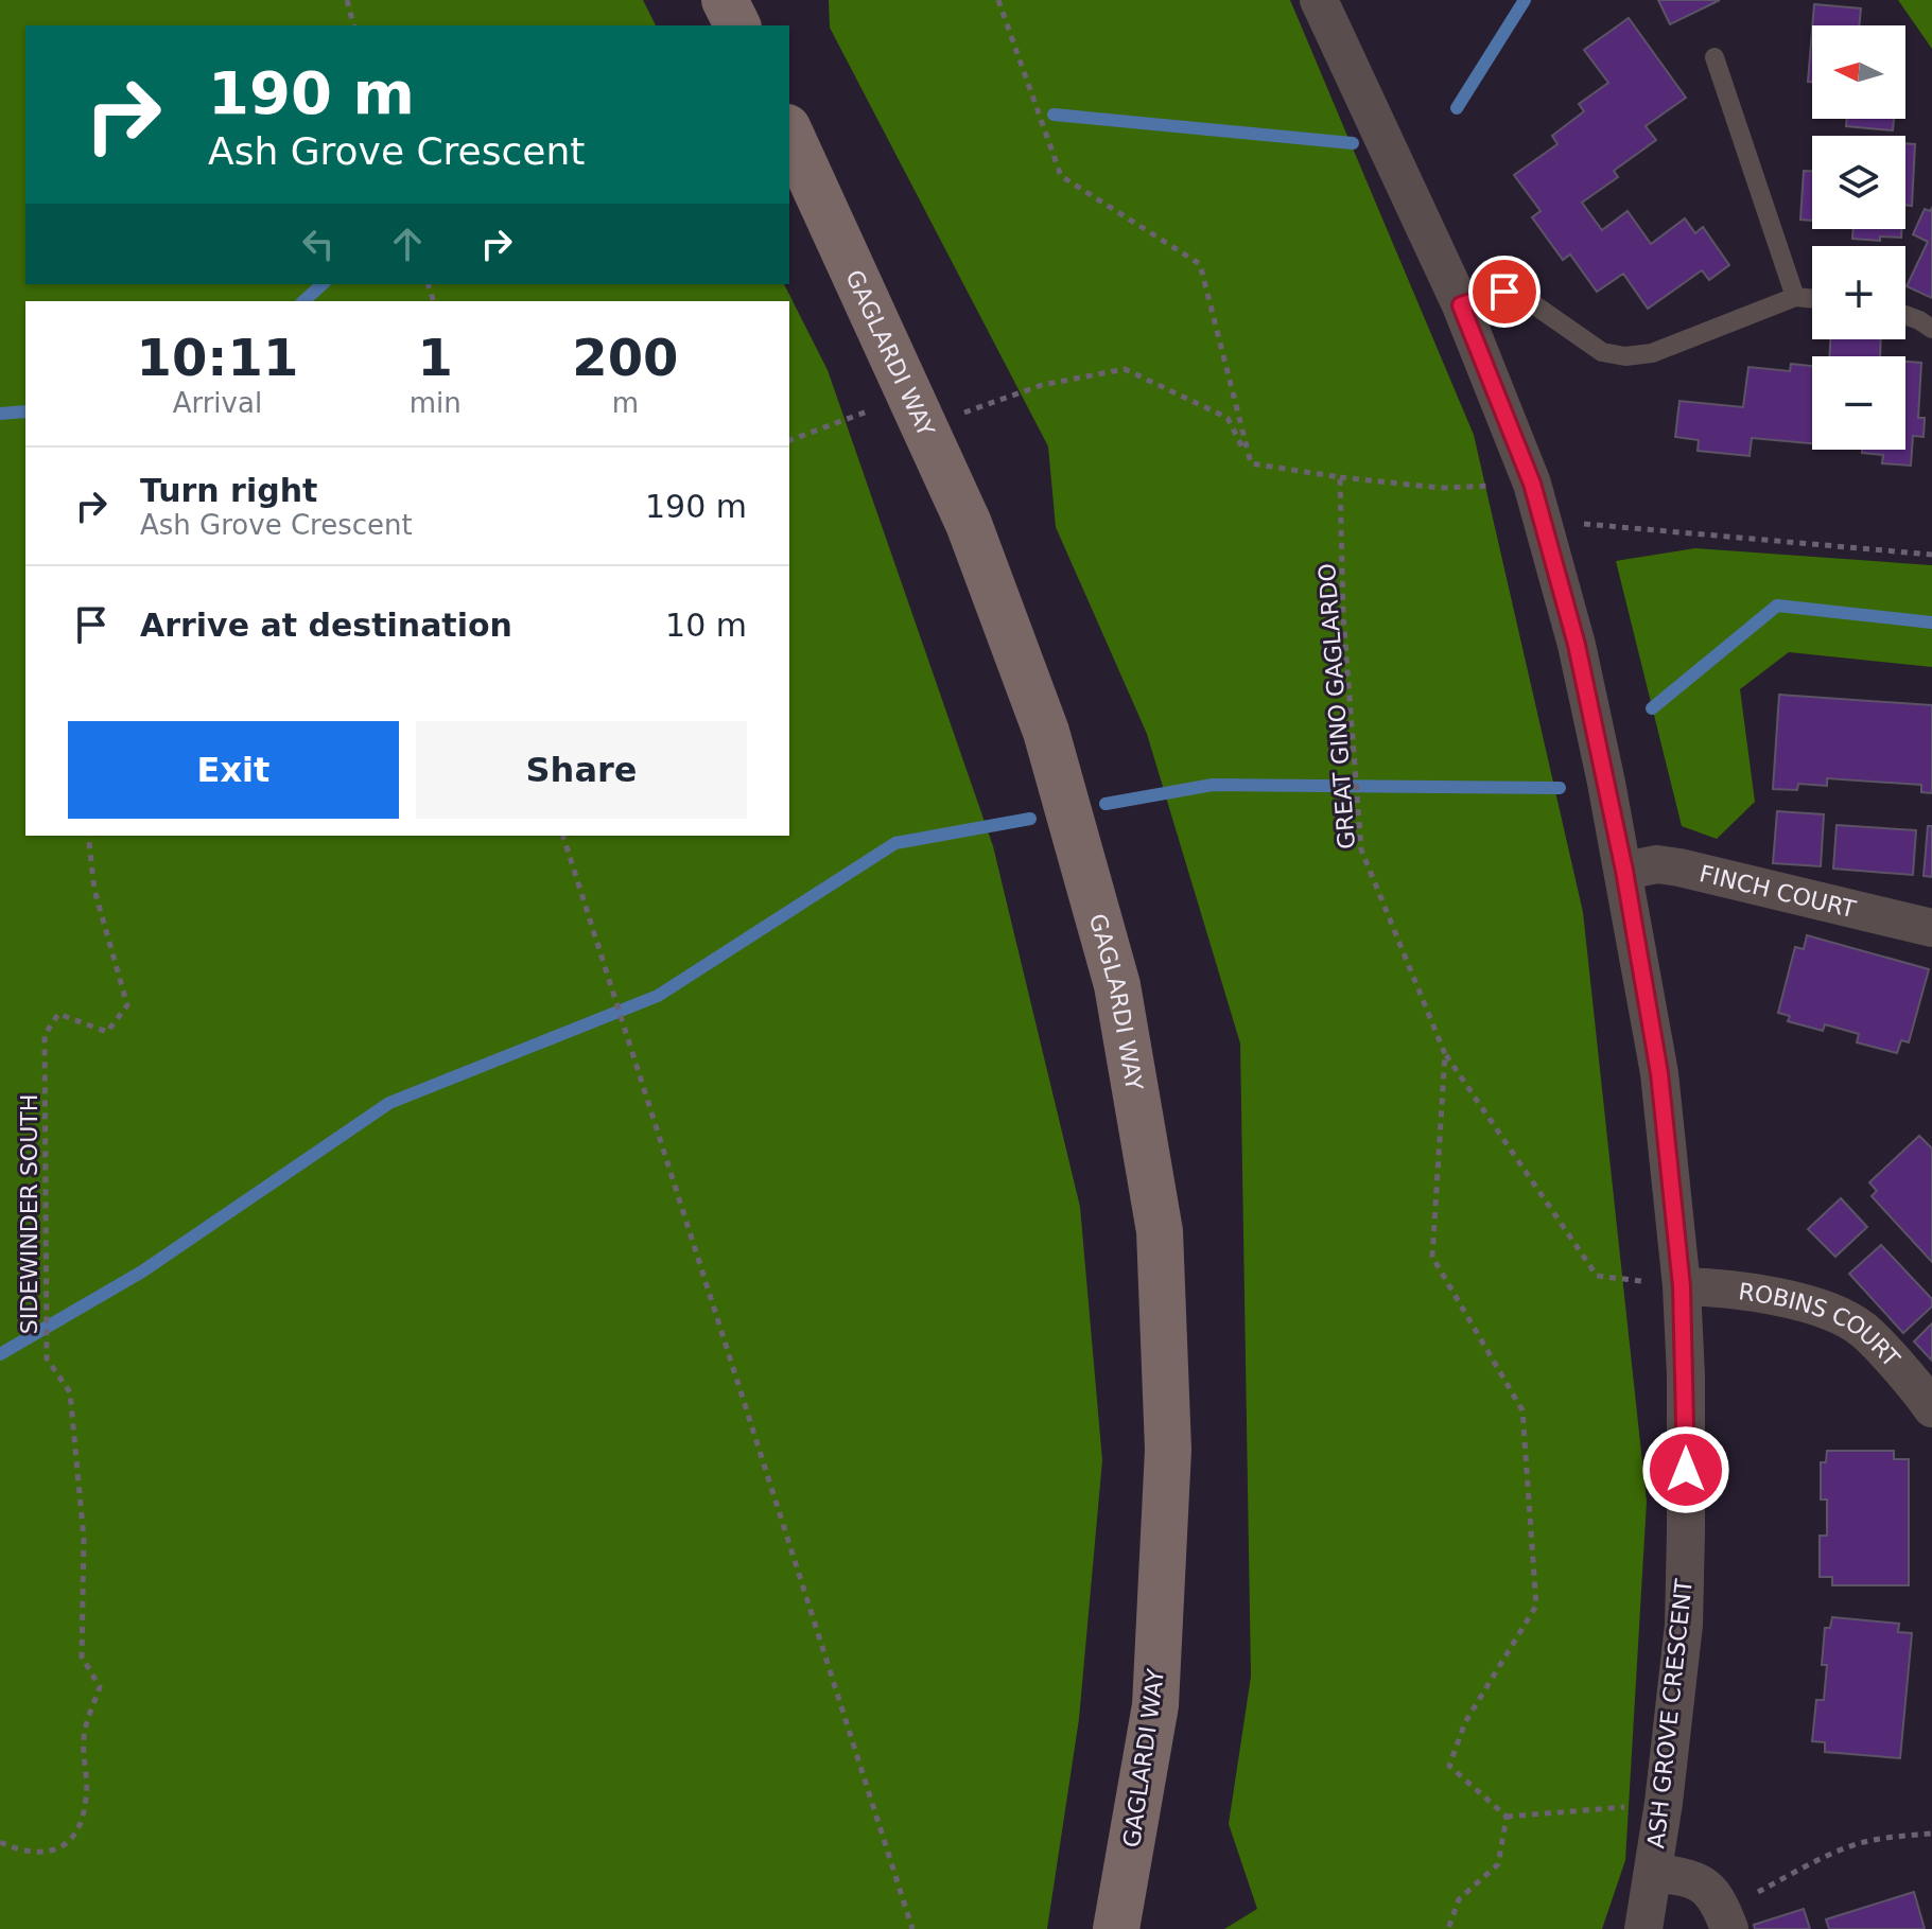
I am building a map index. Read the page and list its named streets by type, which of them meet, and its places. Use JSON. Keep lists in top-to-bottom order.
{
  "streets": {
    "main road": ["GAGLARDI WAY"],
    "street": ["FINCH COURT", "ROBINS COURT", "ASH GROVE CRESCENT"],
    "path": ["GREAT GINO GAGLARDO", "SIDEWINDER SOUTH"]
  },
  "crossings": [
    ["FINCH COURT", "ASH GROVE CRESCENT"],
    ["ROBINS COURT", "ASH GROVE CRESCENT"]
  ],
  "north": "left",
  "page": {
    "map_buttons": ["+", "−"],
    "turn": ["190 m", "Ash Grove Crescent"],
    "eta": [
      "10:11",
      "Arrival",
      "1",
      "min",
      "200",
      "m"
    ],
    "list": [
      {
        "name": "Turn right",
        "note": "Ash Grove Crescent",
        "value": "190 m"
      },
      {
        "name": "Arrive at destination",
        "value": "10 m"
      }
    ],
    "buttons": ["Exit", "Share"]
  }
}
